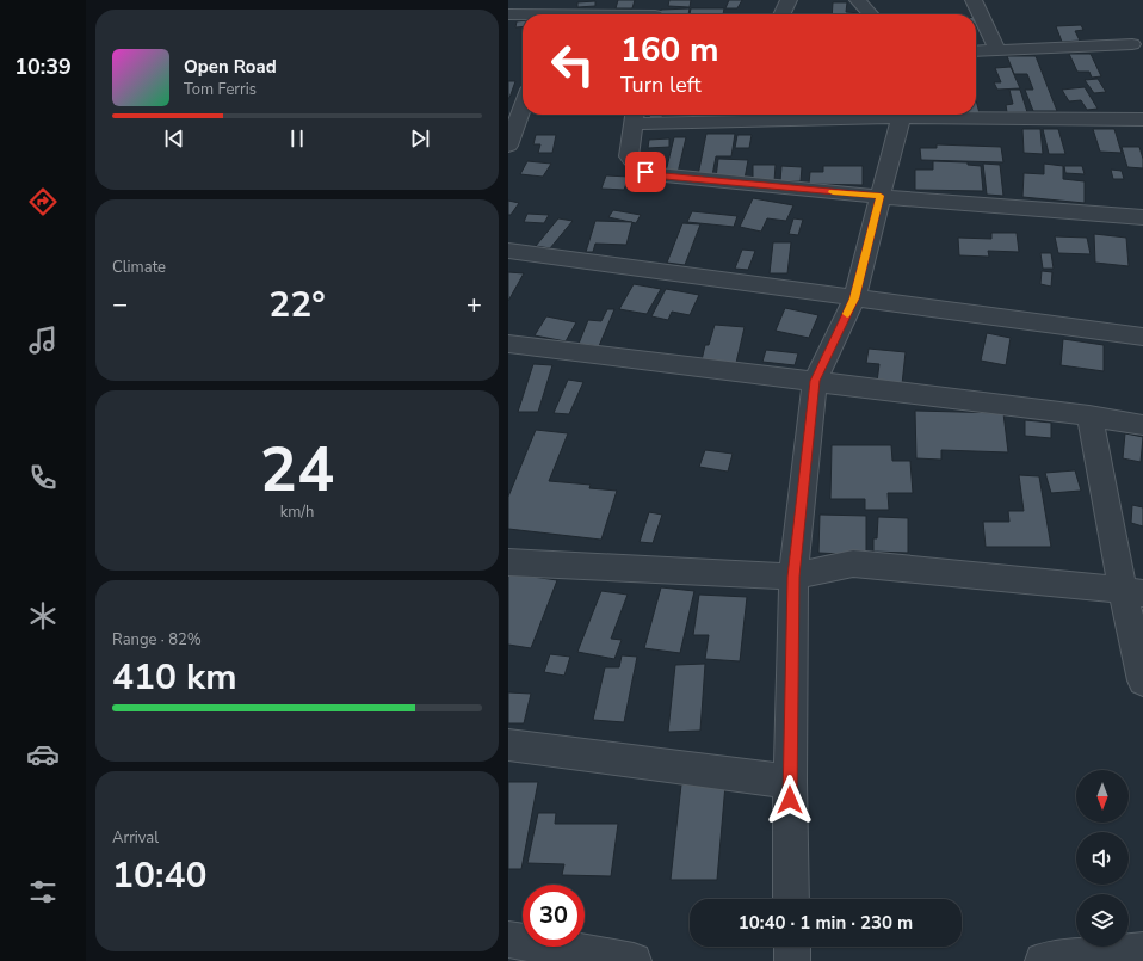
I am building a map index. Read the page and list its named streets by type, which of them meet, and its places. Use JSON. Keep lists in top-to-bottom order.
{
  "north": "bottom",
  "page": {
    "tabs": "10:39",
    "turn": ["160 m", "Turn left"],
    "song": ["Open Road", "Tom Ferris"],
    "tile": [
      "Climate",
      ["24", "km/h"],
      ["Range · 82%", "410 km"],
      ["Arrival", "10:40"]
    ],
    "heat": ["−", "22°", "+"],
    "limit": "30",
    "trip": "10:40 · 1 min · 230 m"
  }
}
